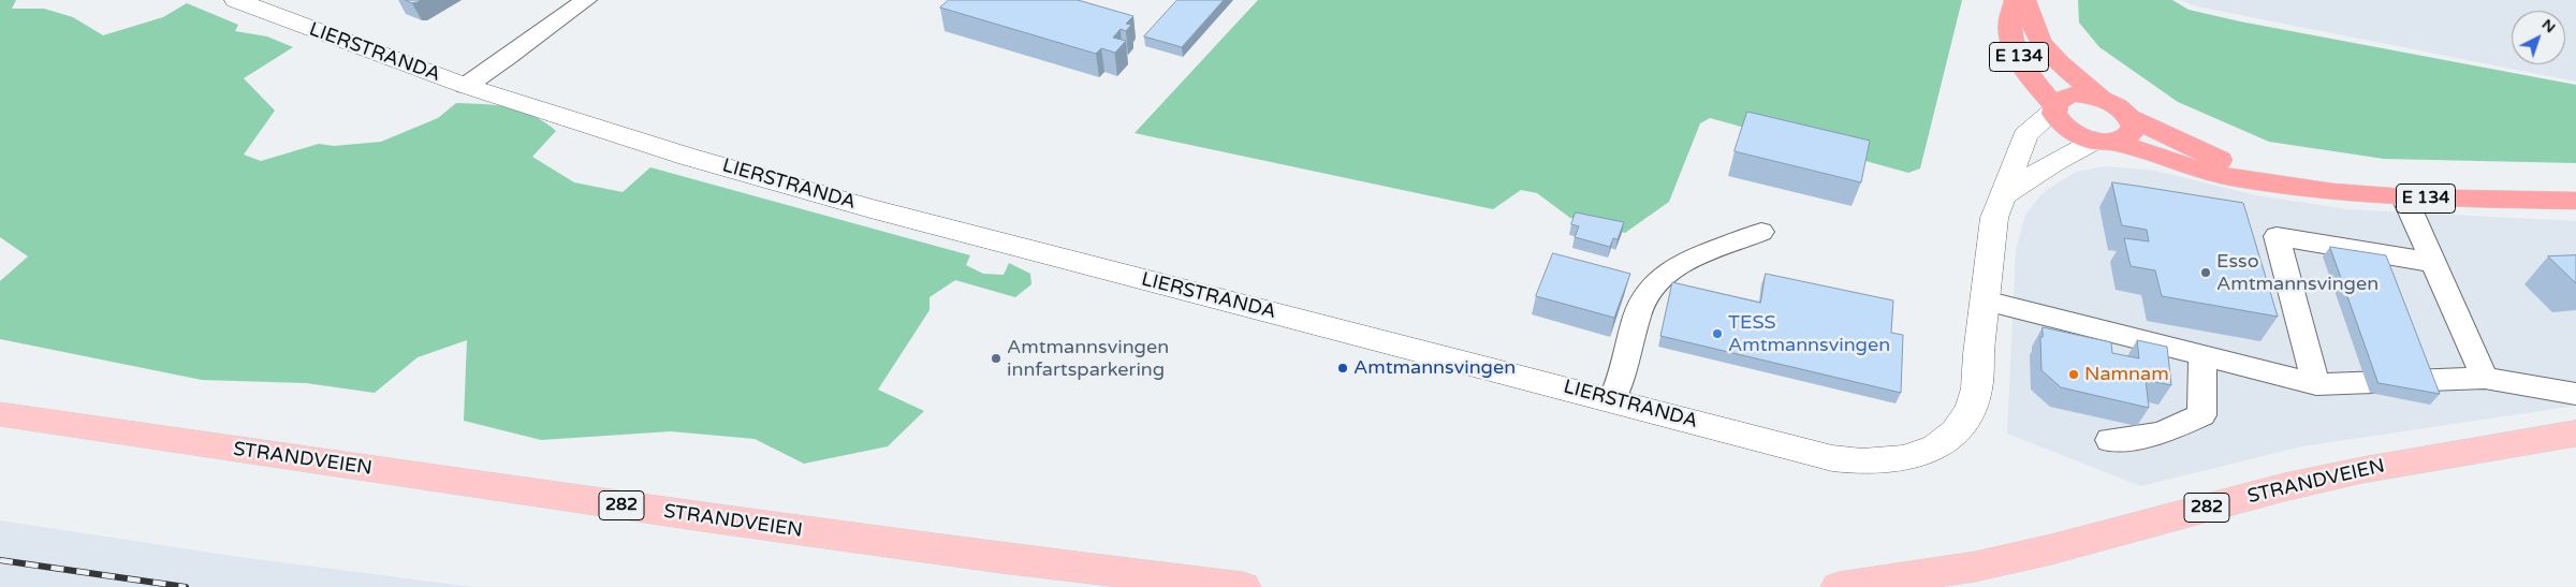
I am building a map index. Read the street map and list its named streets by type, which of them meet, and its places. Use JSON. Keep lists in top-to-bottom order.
{
  "streets": {
    "highway": ["E 134"],
    "main road": ["STRANDVEIEN", "282"],
    "street": ["LIERSTRANDA"]
  },
  "crossings": [
    ["LIERSTRANDA", "E 134"]
  ],
  "places": [
    "Esso Amtmannsvingen",
    "TESS Amtmannsvingen",
    "Amtmannsvingen innfartsparkering",
    "Amtmannsvingen",
    "Namnam"
  ],
  "north": "top right"
}
